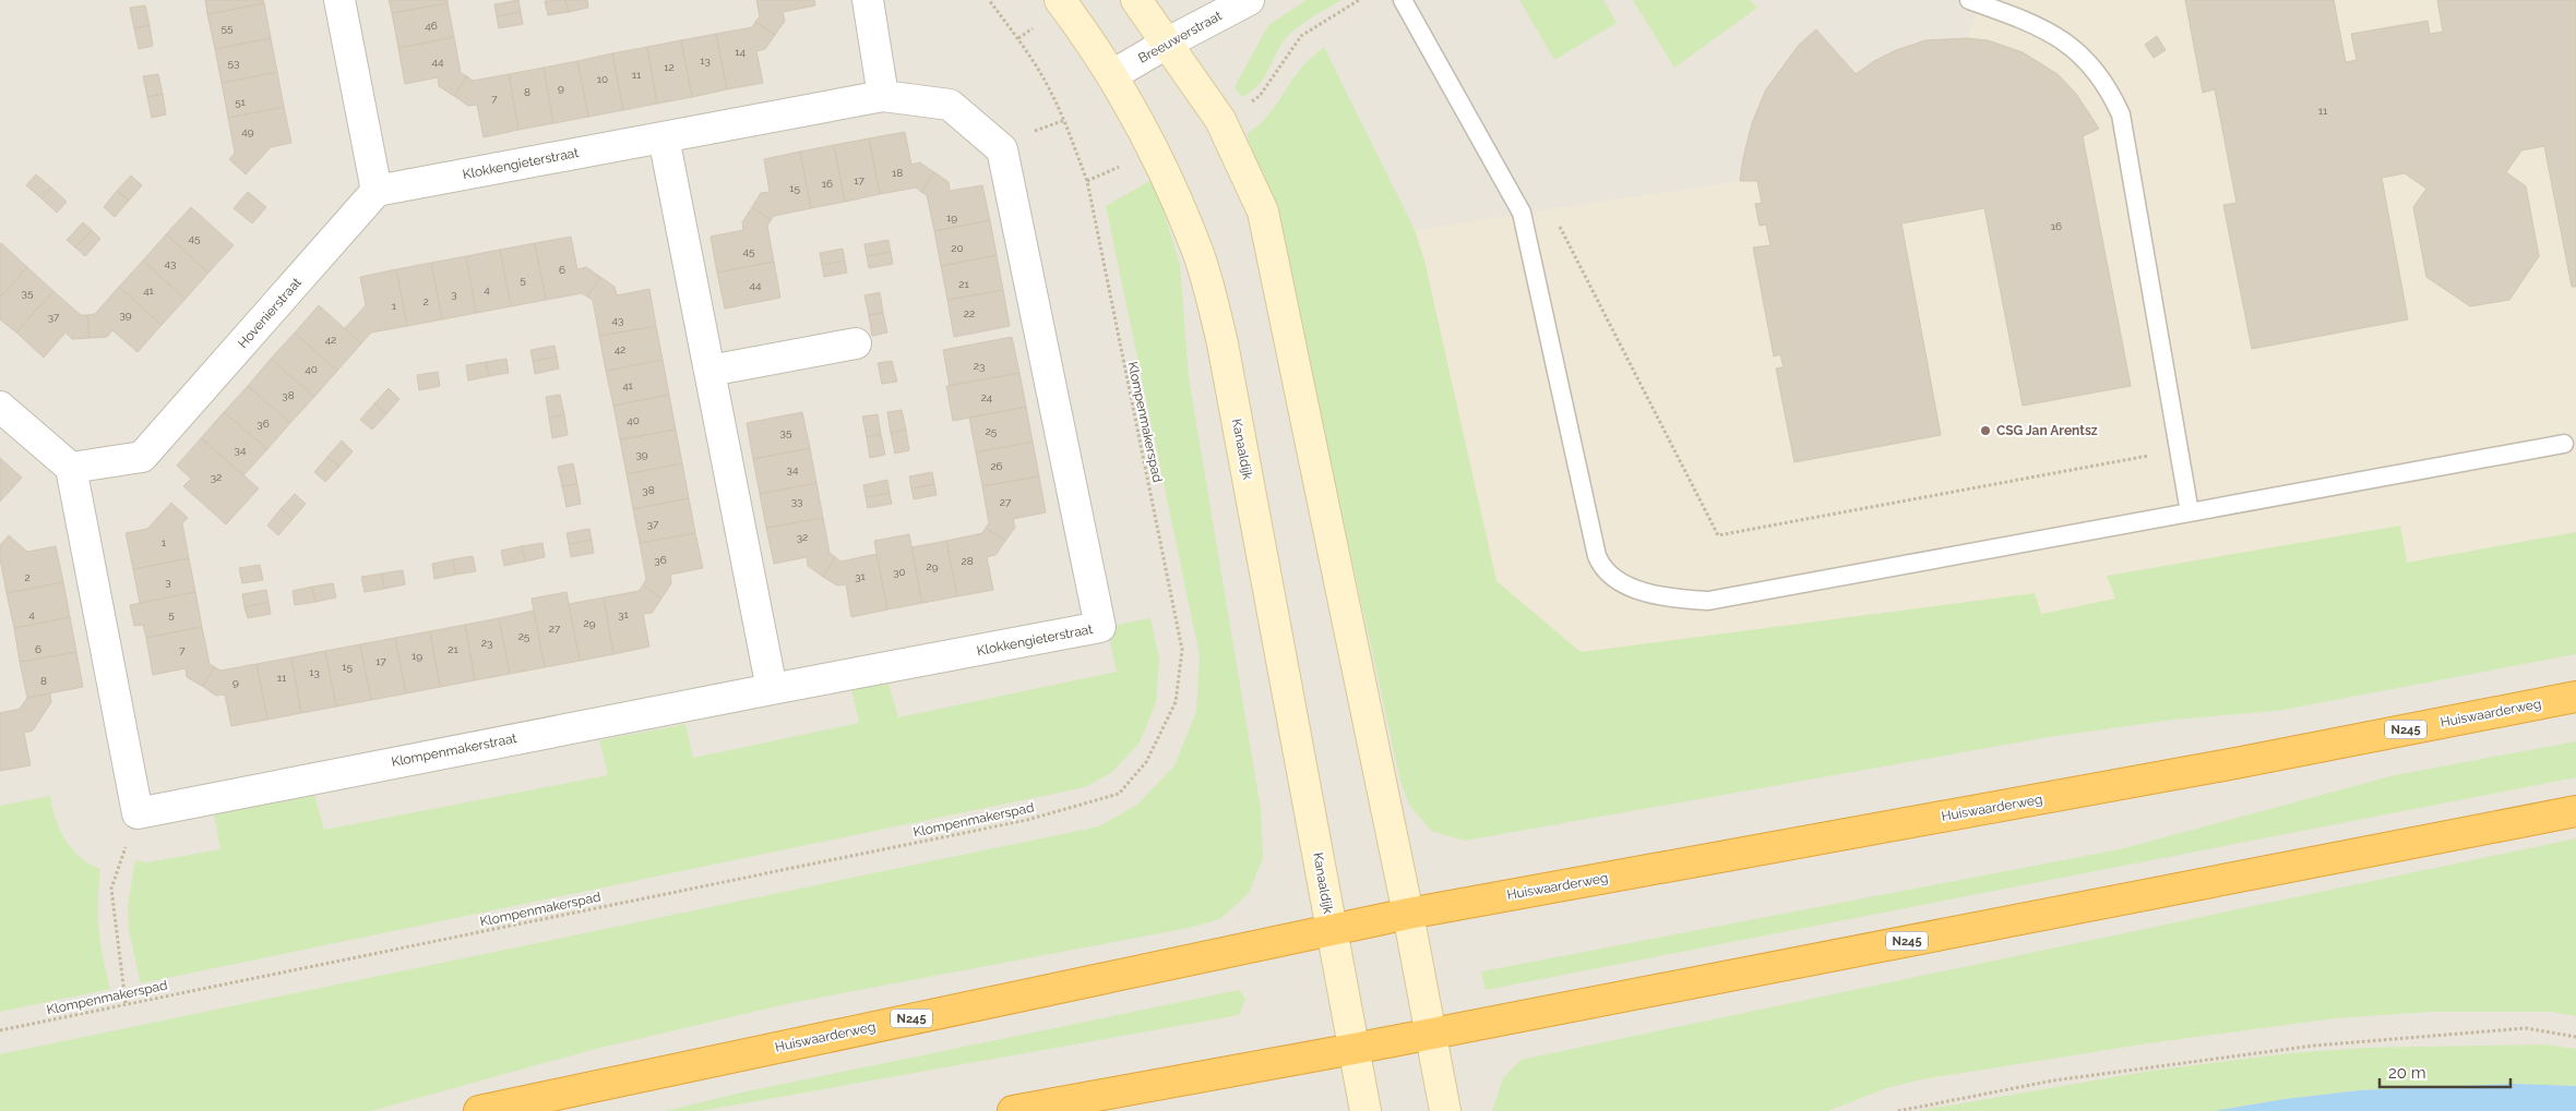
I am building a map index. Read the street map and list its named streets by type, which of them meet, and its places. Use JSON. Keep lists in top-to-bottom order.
{
  "streets": {
    "highway": ["Huiswaarderweg", "N245"],
    "street": [
      "Breeuwerstraat",
      "Klokkengieterstraat",
      "Hovenierstraat",
      "Kanaaldijk",
      "Klompenmakerstraat"
    ],
    "path": ["Klompenmakerspad"]
  },
  "crossings": [
    ["Breeuwerstraat", "Kanaaldijk"],
    ["Klokkengieterstraat", "Hovenierstraat"],
    ["Klokkengieterstraat", "Klompenmakerstraat"],
    ["Kanaaldijk", "Huiswaarderweg"]
  ],
  "places": ["CSG Jan Arentsz"],
  "house_numbers": [
    "46",
    "55",
    "14",
    "13",
    "44",
    "53",
    "12",
    "11",
    "10",
    "9",
    "8",
    "7",
    "51",
    "11",
    "49",
    "18",
    "17",
    "16",
    "15",
    "19",
    "16",
    "45",
    "20",
    "45",
    "43",
    "6",
    "5",
    "21",
    "44",
    "4",
    "41",
    "35",
    "3",
    "2",
    "1",
    "22",
    "39",
    "37",
    "43",
    "42",
    "42",
    "23",
    "40",
    "41",
    "38",
    "24",
    "40",
    "36",
    "25",
    "35",
    "34",
    "39",
    "26",
    "34",
    "32",
    "38",
    "33",
    "27",
    "37",
    "32",
    "1",
    "36",
    "28",
    "29",
    "30",
    "31",
    "2",
    "3",
    "4",
    "5",
    "31",
    "29",
    "27",
    "25",
    "23",
    "6",
    "21",
    "7",
    "19",
    "17",
    "15",
    "13",
    "11",
    "8",
    "9"
  ],
  "scale_bar": "20 m"
}
